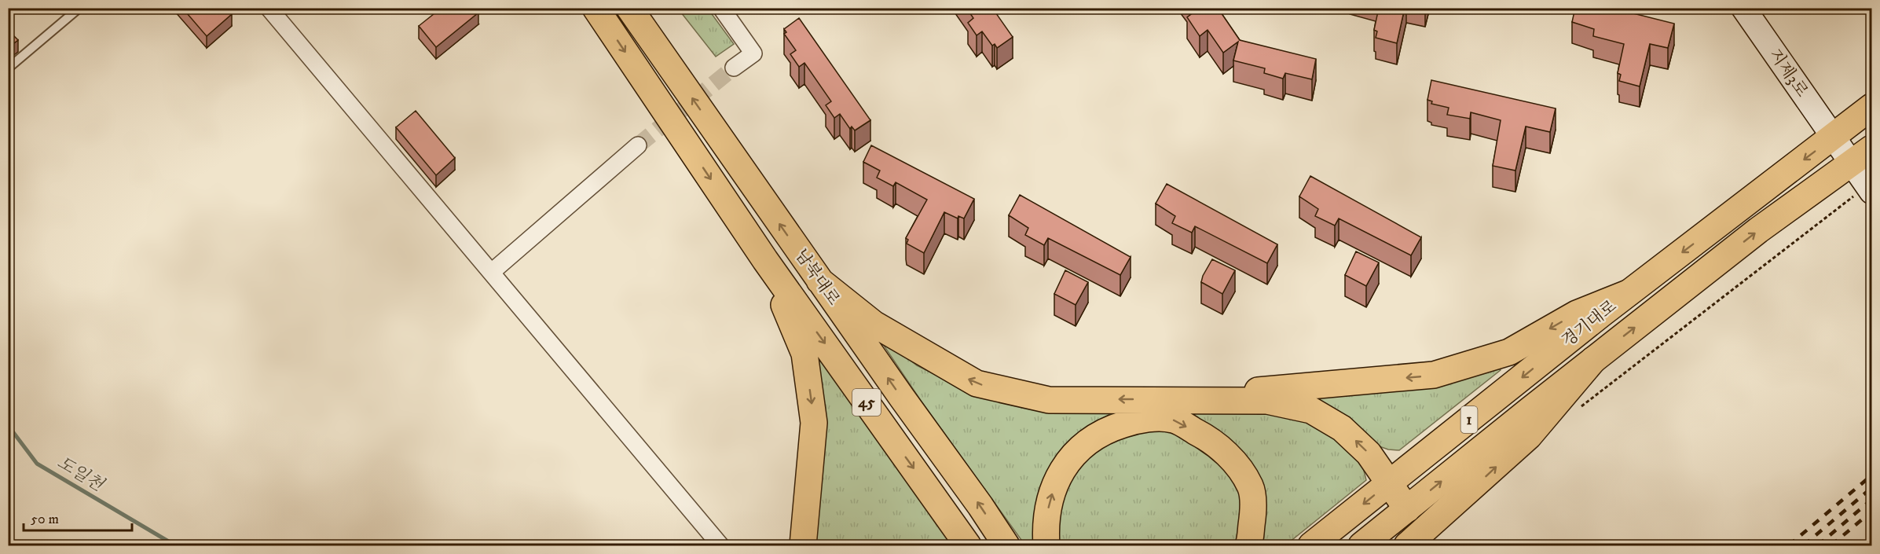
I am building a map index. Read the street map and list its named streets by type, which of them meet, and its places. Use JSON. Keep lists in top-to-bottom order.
{
  "streets": {
    "main road": [
      "남북대로",
      "경기대로",
      "45",
      "1"
    ],
    "street": ["지제3로"]
  },
  "crossings": [
    ["지제3로", "경기대로"]
  ],
  "water": ["도일천"],
  "scale_bar": "50 m"
}
